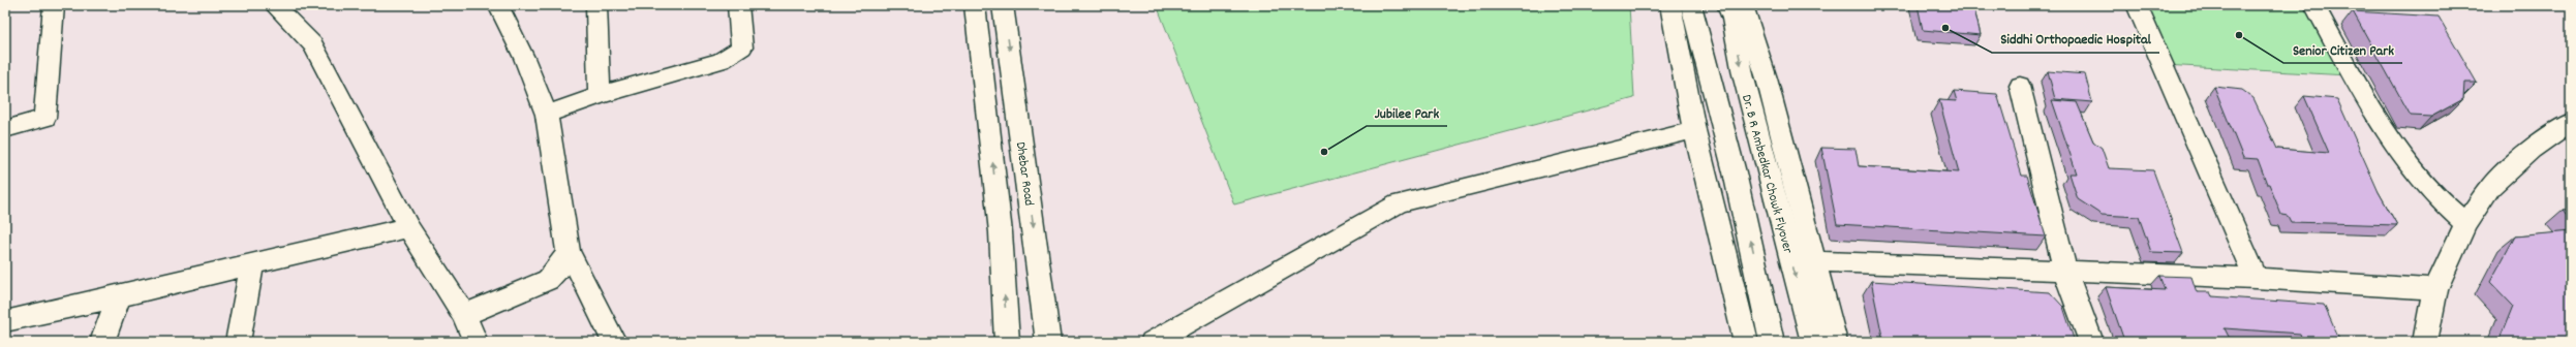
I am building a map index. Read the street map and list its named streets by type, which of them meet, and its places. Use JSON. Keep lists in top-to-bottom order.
{
  "streets": {
    "street": ["Dhebar Road", "Dr. B R Ambedkar Chowk Flyover"]
  },
  "places": ["Siddhi Orthopaedic Hospital", "Senior Citizen Park", "Jubilee Park"]
}
